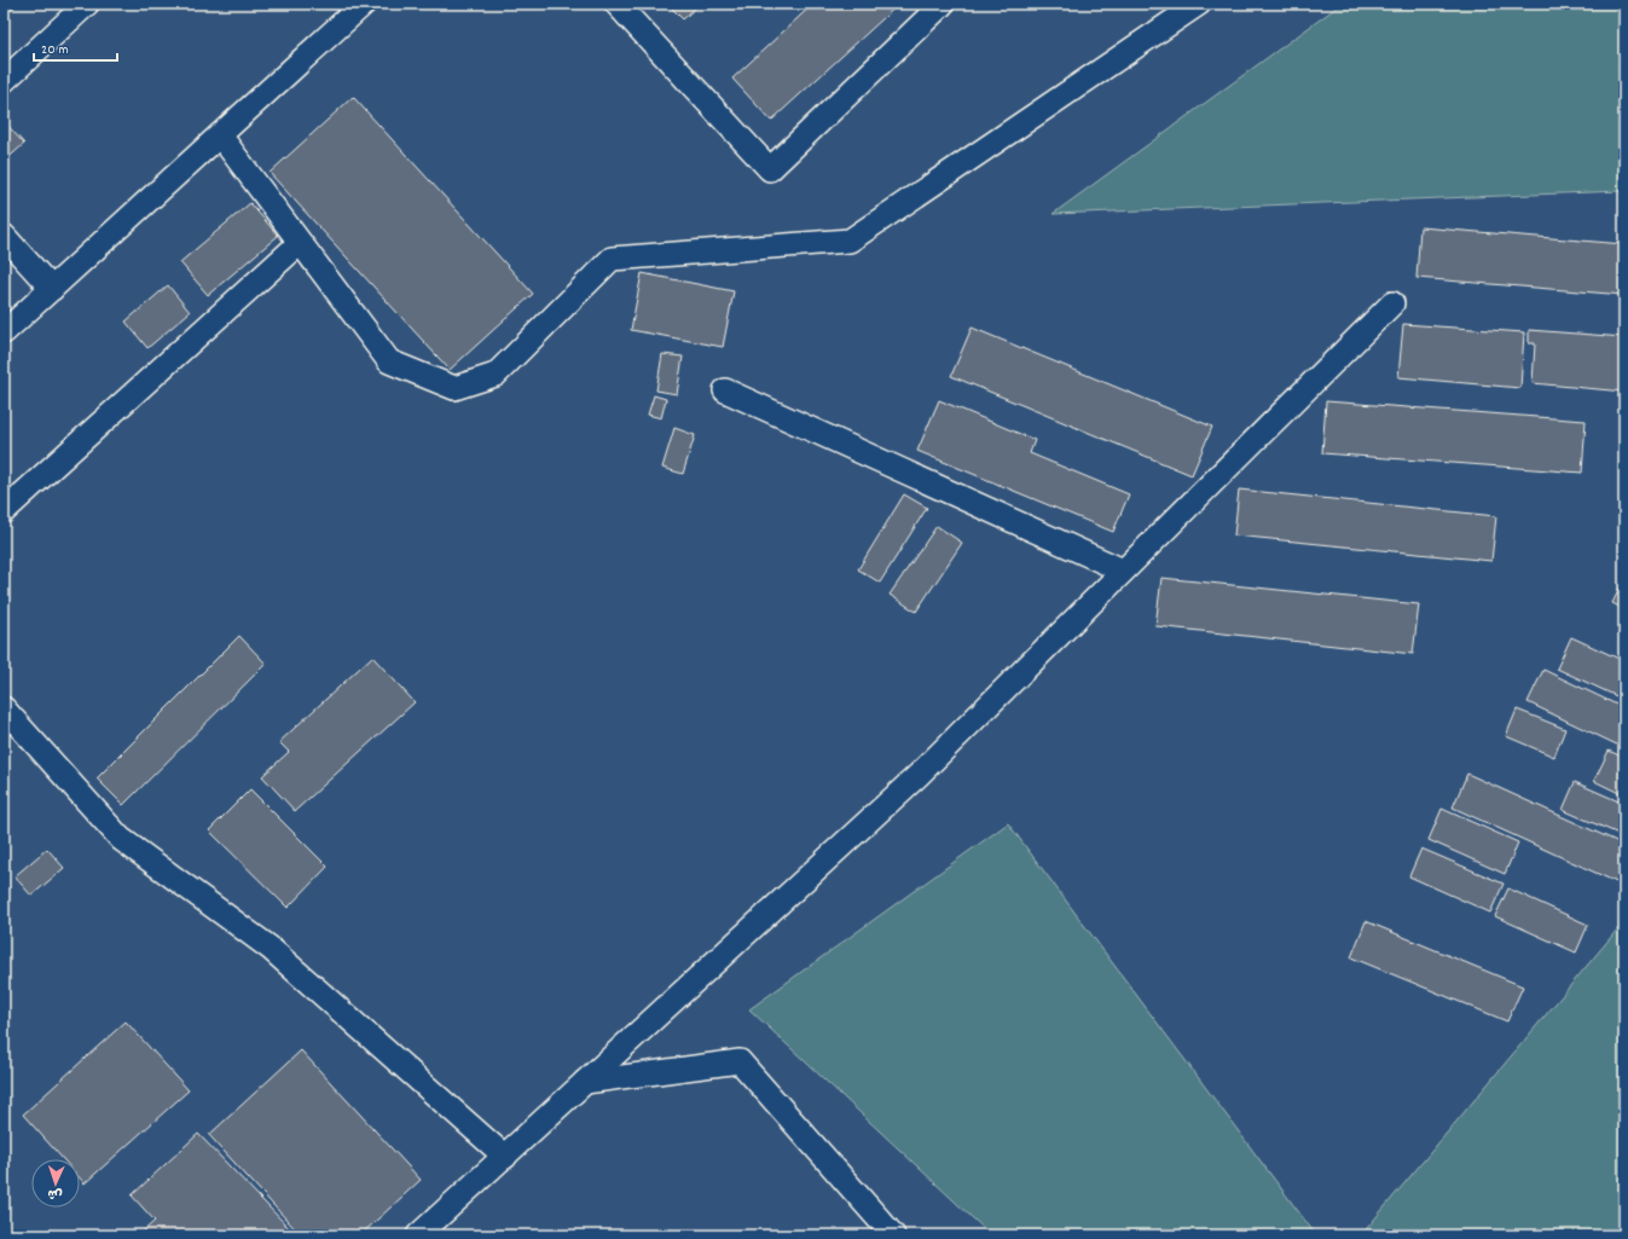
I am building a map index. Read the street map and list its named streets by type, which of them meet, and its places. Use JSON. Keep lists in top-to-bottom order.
{
  "scale_bar": "20 m",
  "north": "bottom"
}
